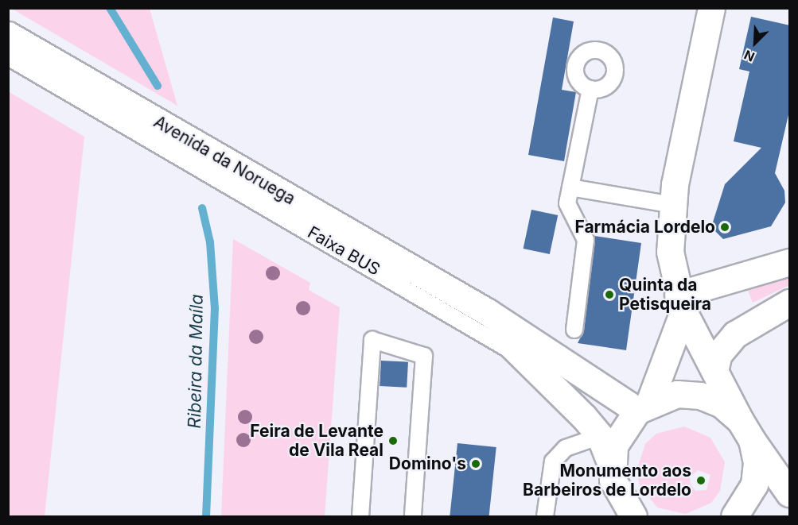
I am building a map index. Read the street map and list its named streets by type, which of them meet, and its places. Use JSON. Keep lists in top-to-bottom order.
{
  "streets": {
    "main road": ["Avenida da Noruega"],
    "lane": ["Faixa BUS"]
  },
  "crossings": [
    ["Avenida da Noruega", "Faixa BUS"]
  ],
  "water": ["Ribeira da Maíla"],
  "places": [
    "Farmácia Lordelo",
    "Quinta da Petisqueira",
    "Feira de Levante de Vila Real",
    "Domino's",
    "Monumento aos Barbeiros de Lordelo"
  ],
  "north": "bottom left"
}
